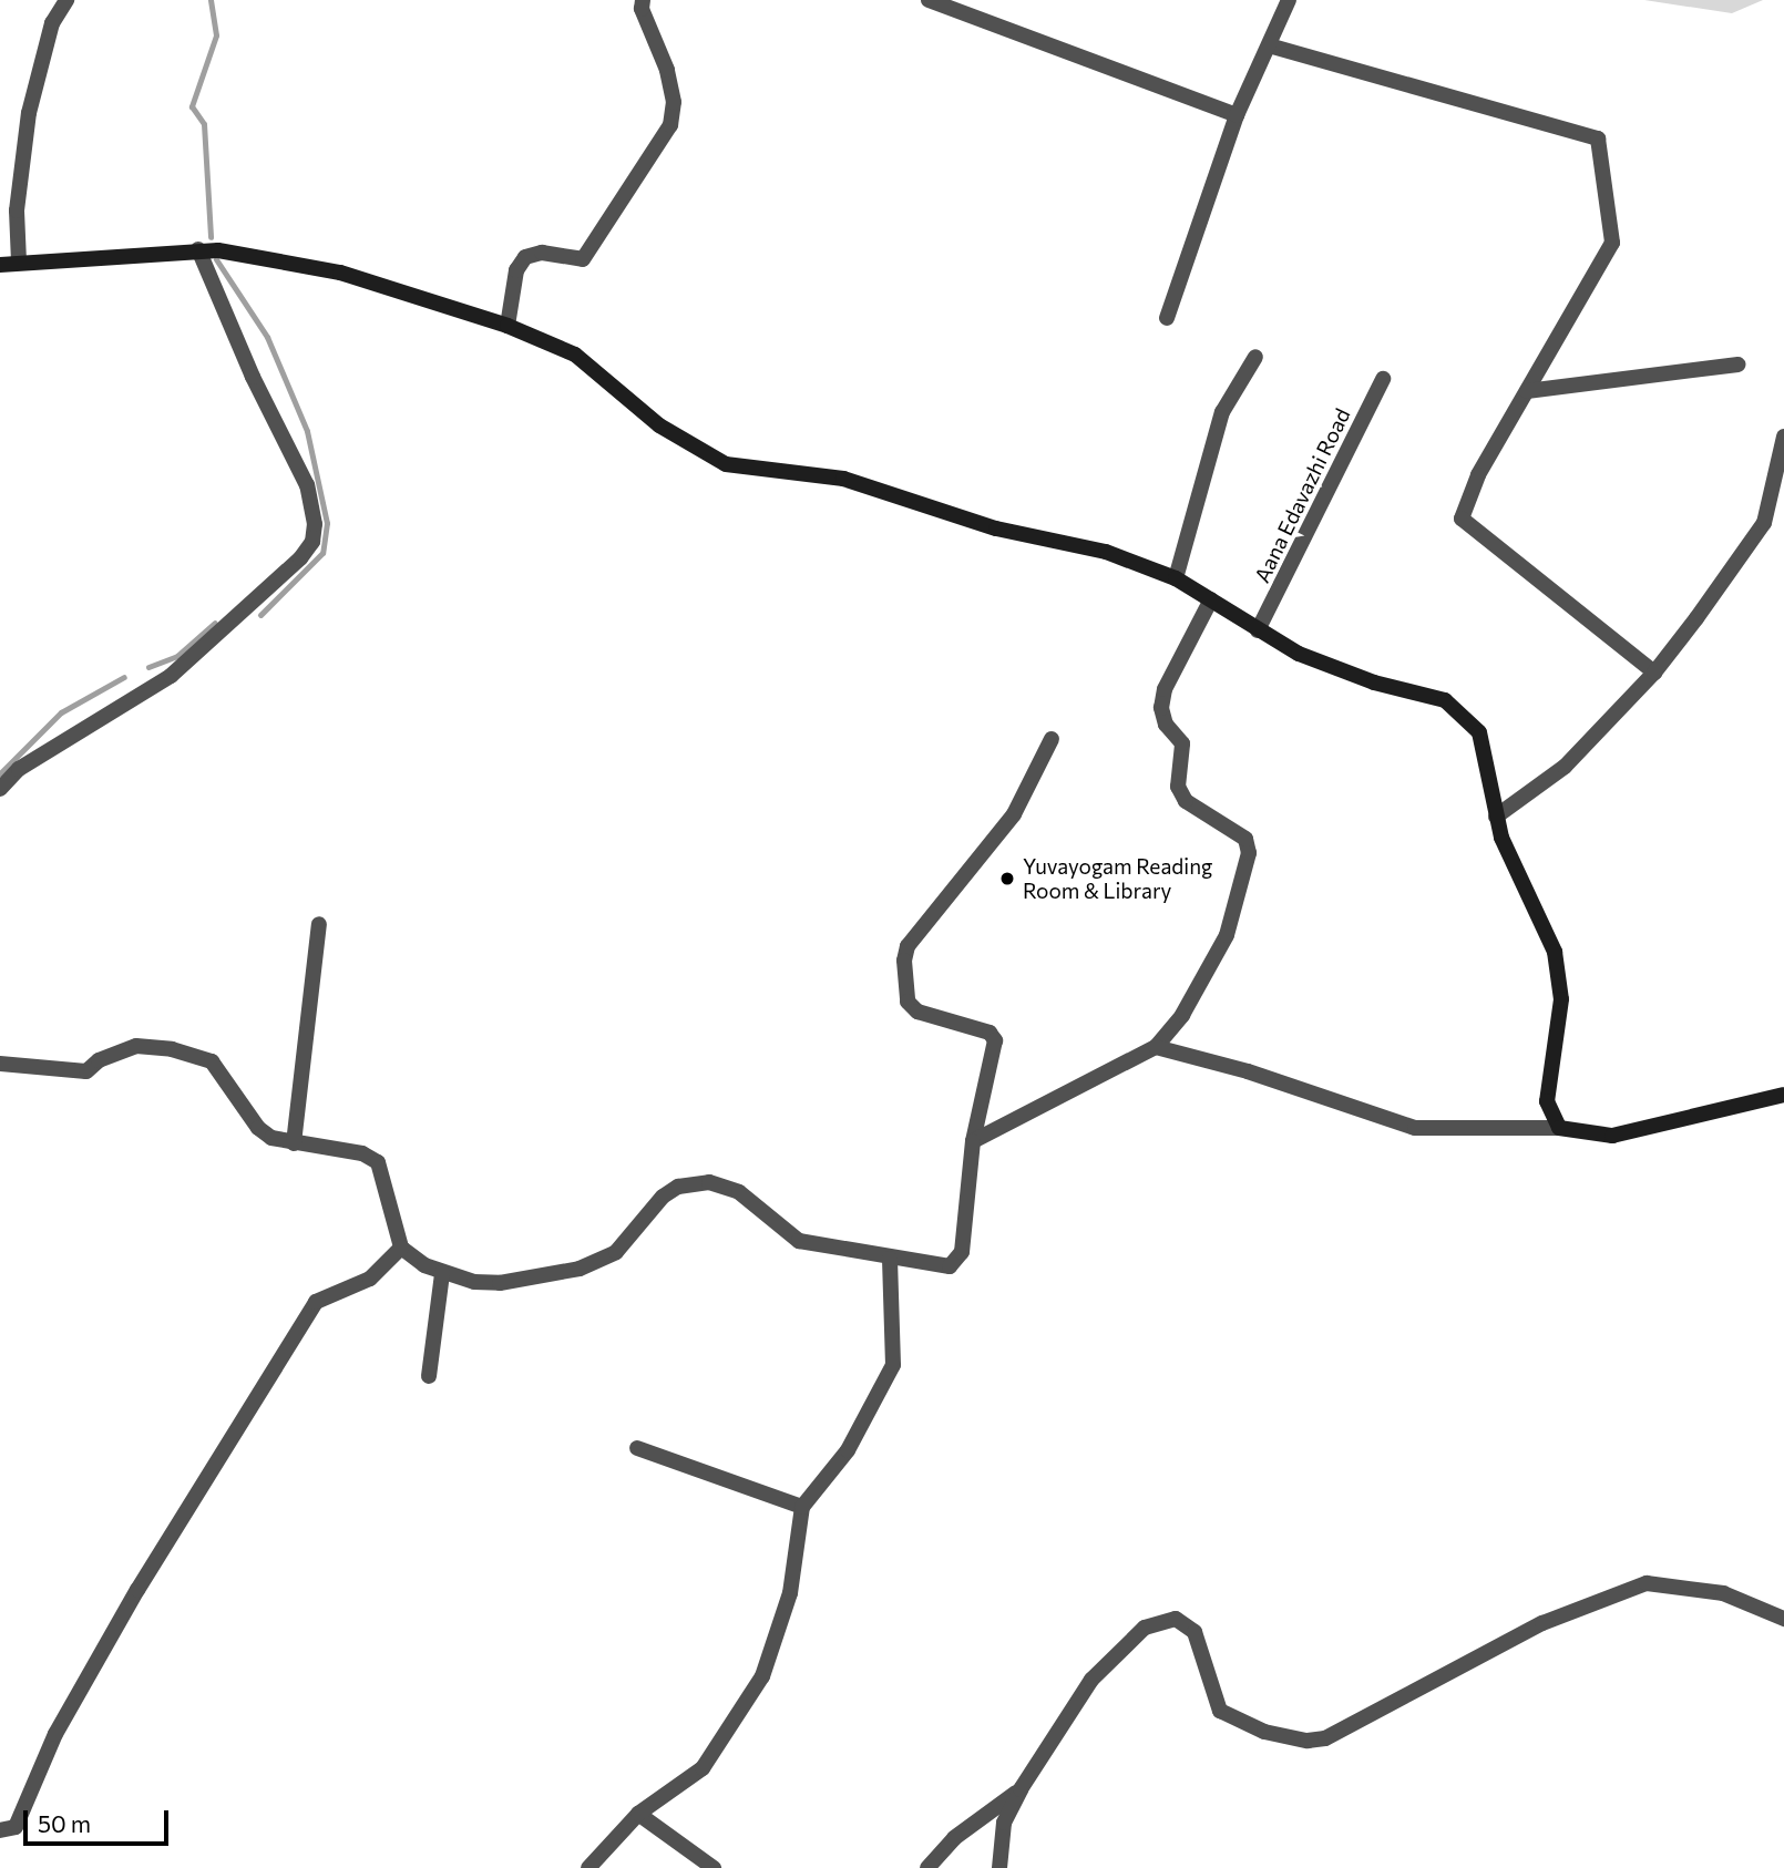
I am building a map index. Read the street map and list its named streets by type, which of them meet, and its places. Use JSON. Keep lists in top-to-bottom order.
{
  "streets": {
    "street": ["Aana Edavazhi Road"]
  },
  "places": ["Yuvayogam Reading Room & Library"],
  "scale_bar": "50 m"
}
